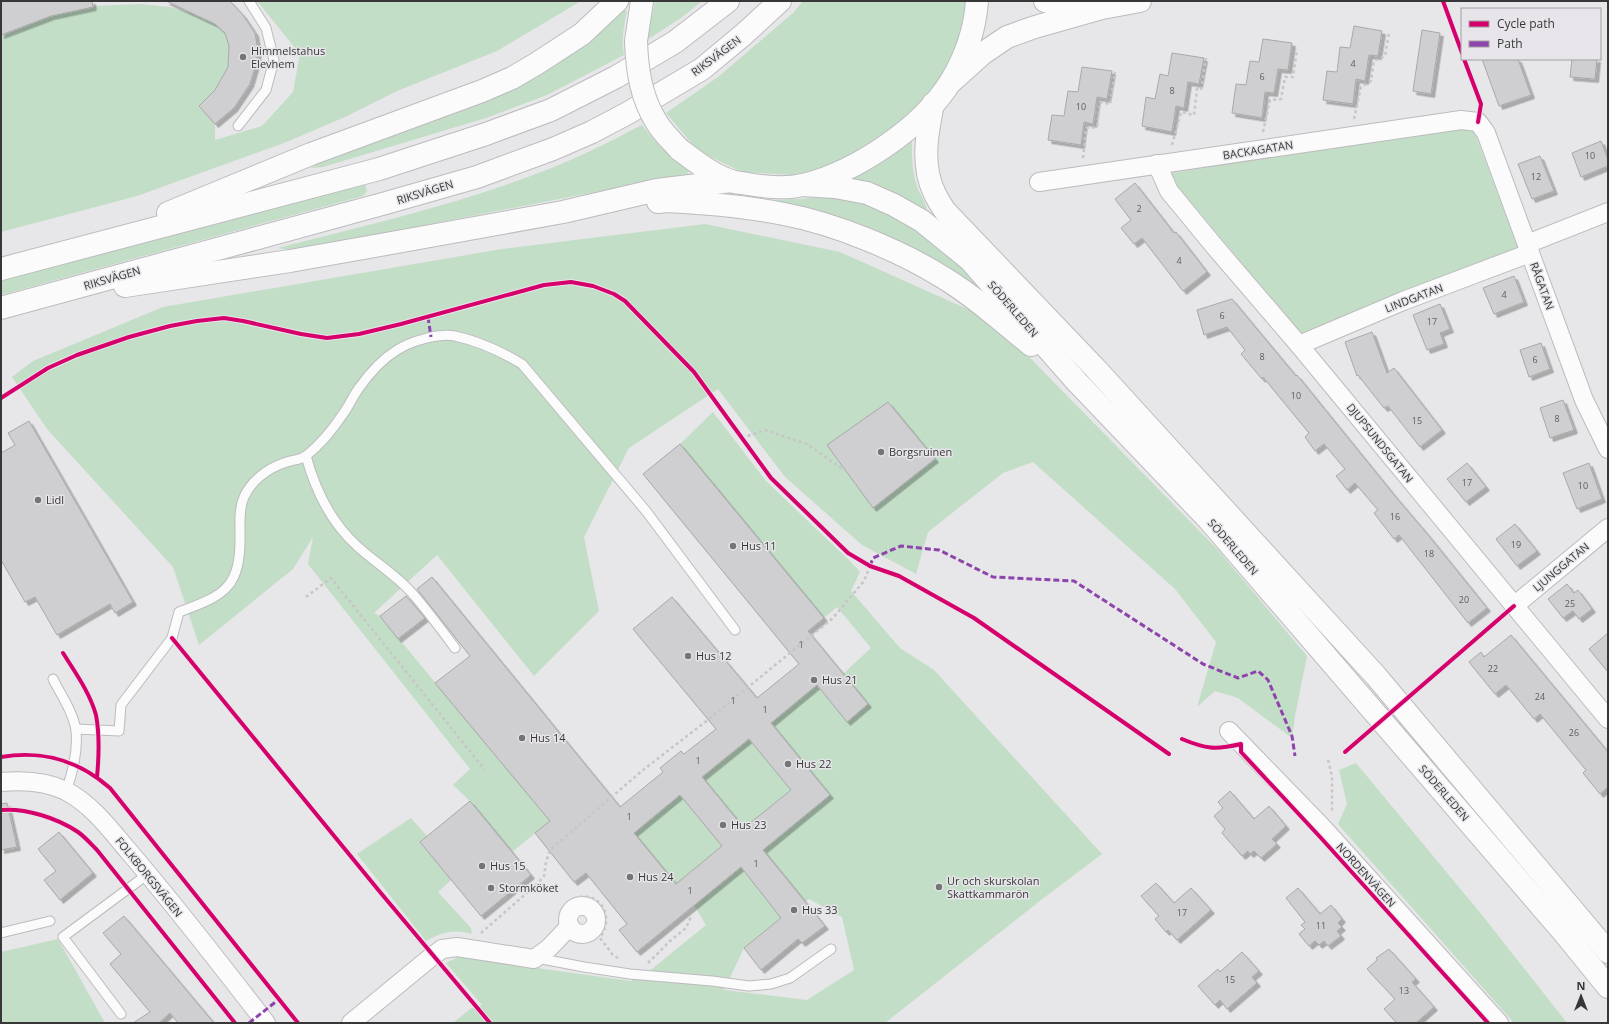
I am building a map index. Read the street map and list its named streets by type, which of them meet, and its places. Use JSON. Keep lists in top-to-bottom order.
{
  "streets": {
    "main road": ["RIKSVÄGEN", "SÖDERLEDEN"],
    "street": [
      "BACKAGATAN",
      "RÅGATAN",
      "LINDGATAN",
      "DJUPSUNDSGATAN",
      "LJUNGGATAN",
      "NORDENVÄGEN",
      "FOLKBORGSVÄGEN"
    ]
  },
  "crossings": [
    ["BACKAGATAN", "RÅGATAN"],
    ["BACKAGATAN", "DJUPSUNDSGATAN"],
    ["RÅGATAN", "LINDGATAN"],
    ["LINDGATAN", "DJUPSUNDSGATAN"],
    ["DJUPSUNDSGATAN", "LJUNGGATAN"]
  ],
  "places": [
    "Himmelstahus Elevhem",
    "Borgsruinen",
    "Lidl",
    "Hus 11",
    "Hus 12",
    "Hus 21",
    "Hus 14",
    "Hus 22",
    "Hus 23",
    "Hus 15",
    "Hus 24",
    "Ur och skurskolan Skattkammarön",
    "Stormköket",
    "Hus 33"
  ],
  "house_numbers": [
    "4",
    "6",
    "8",
    "10",
    "10",
    "12",
    "2",
    "4",
    "4",
    "6",
    "17",
    "8",
    "6",
    "10",
    "8",
    "15",
    "17",
    "10",
    "16",
    "19",
    "18",
    "20",
    "25",
    "1",
    "22",
    "24",
    "1",
    "1",
    "26",
    "1",
    "1",
    "1",
    "1",
    "17",
    "11",
    "15",
    "13"
  ],
  "legend": ["Cycle path", "Path"],
  "north": "top"
}
